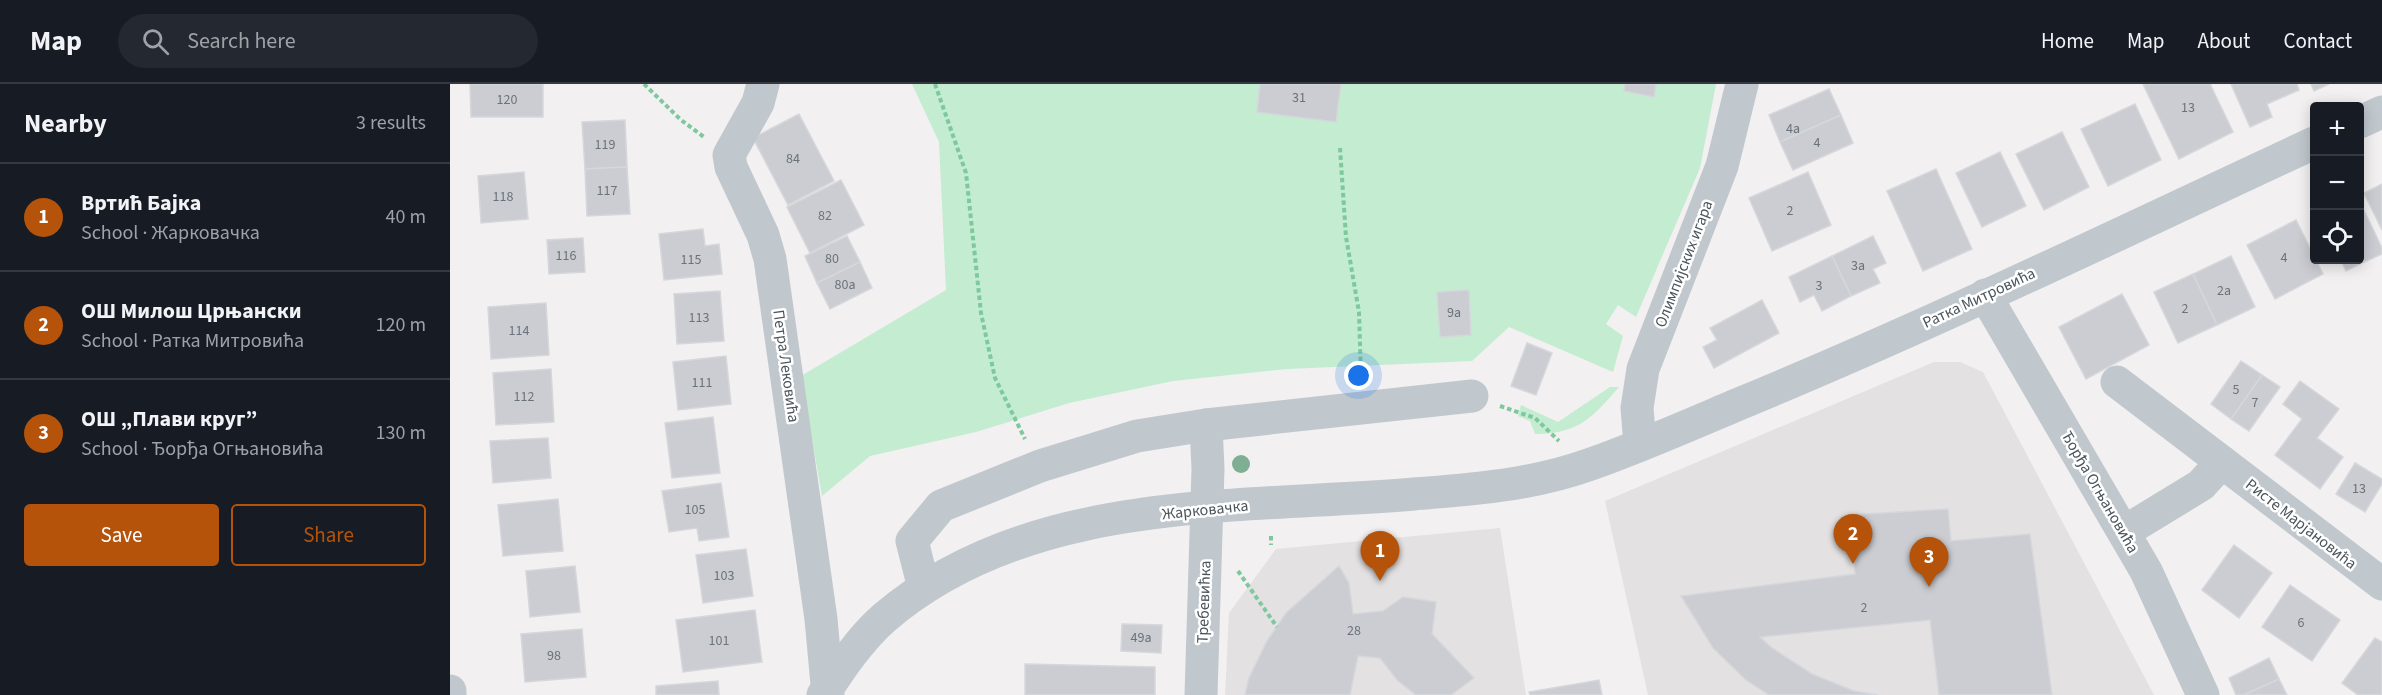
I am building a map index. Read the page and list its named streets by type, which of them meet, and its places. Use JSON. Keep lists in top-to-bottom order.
{
  "streets": {
    "street": [
      "Олимпијских игара",
      "Ратка Митровића",
      "Петра Лековића",
      "Ђорђа Огњановића",
      "Жарковачка",
      "Ристе Марјановића",
      "Требевићка"
    ]
  },
  "crossings": [
    ["Олимпијских игара", "Ратка Митровића"],
    ["Олимпијских игара", "Жарковачка"],
    ["Ратка Митровића", "Ђорђа Огњановића"],
    ["Ратка Митровића", "Жарковачка"],
    ["Петра Лековића", "Жарковачка"],
    ["Жарковачка", "Требевићка"]
  ],
  "house_numbers": [
    "31",
    "120",
    "13",
    "4a",
    "4",
    "119",
    "84",
    "117",
    "118",
    "2",
    "82",
    "116",
    "4",
    "80",
    "115",
    "3a",
    "80a",
    "3",
    "2a",
    "2",
    "9a",
    "113",
    "114",
    "111",
    "5",
    "112",
    "7",
    "13",
    "105",
    "103",
    "2",
    "6",
    "28",
    "49a",
    "101",
    "98"
  ],
  "page": {
    "header": "Map",
    "search": "Search here",
    "nav": [
      "Home",
      "Map",
      "About",
      "Contact"
    ],
    "heading": ["Nearby", "3 results"],
    "map_buttons": ["+", "−"],
    "list": [
      {
        "mark": "1",
        "name": "Вртић Бајка",
        "note": "School · Жарковачка",
        "value": "40 m"
      },
      {
        "mark": "2",
        "name": "ОШ Милош Црњански",
        "note": "School · Ратка Митровића",
        "value": "120 m"
      },
      {
        "mark": "3",
        "name": "ОШ „Плави круг”",
        "note": "School · Ђорђа Огњановића",
        "value": "130 m"
      }
    ],
    "buttons": ["Save", "Share"],
    "pins": ["2", "1", "3"]
  }
}
